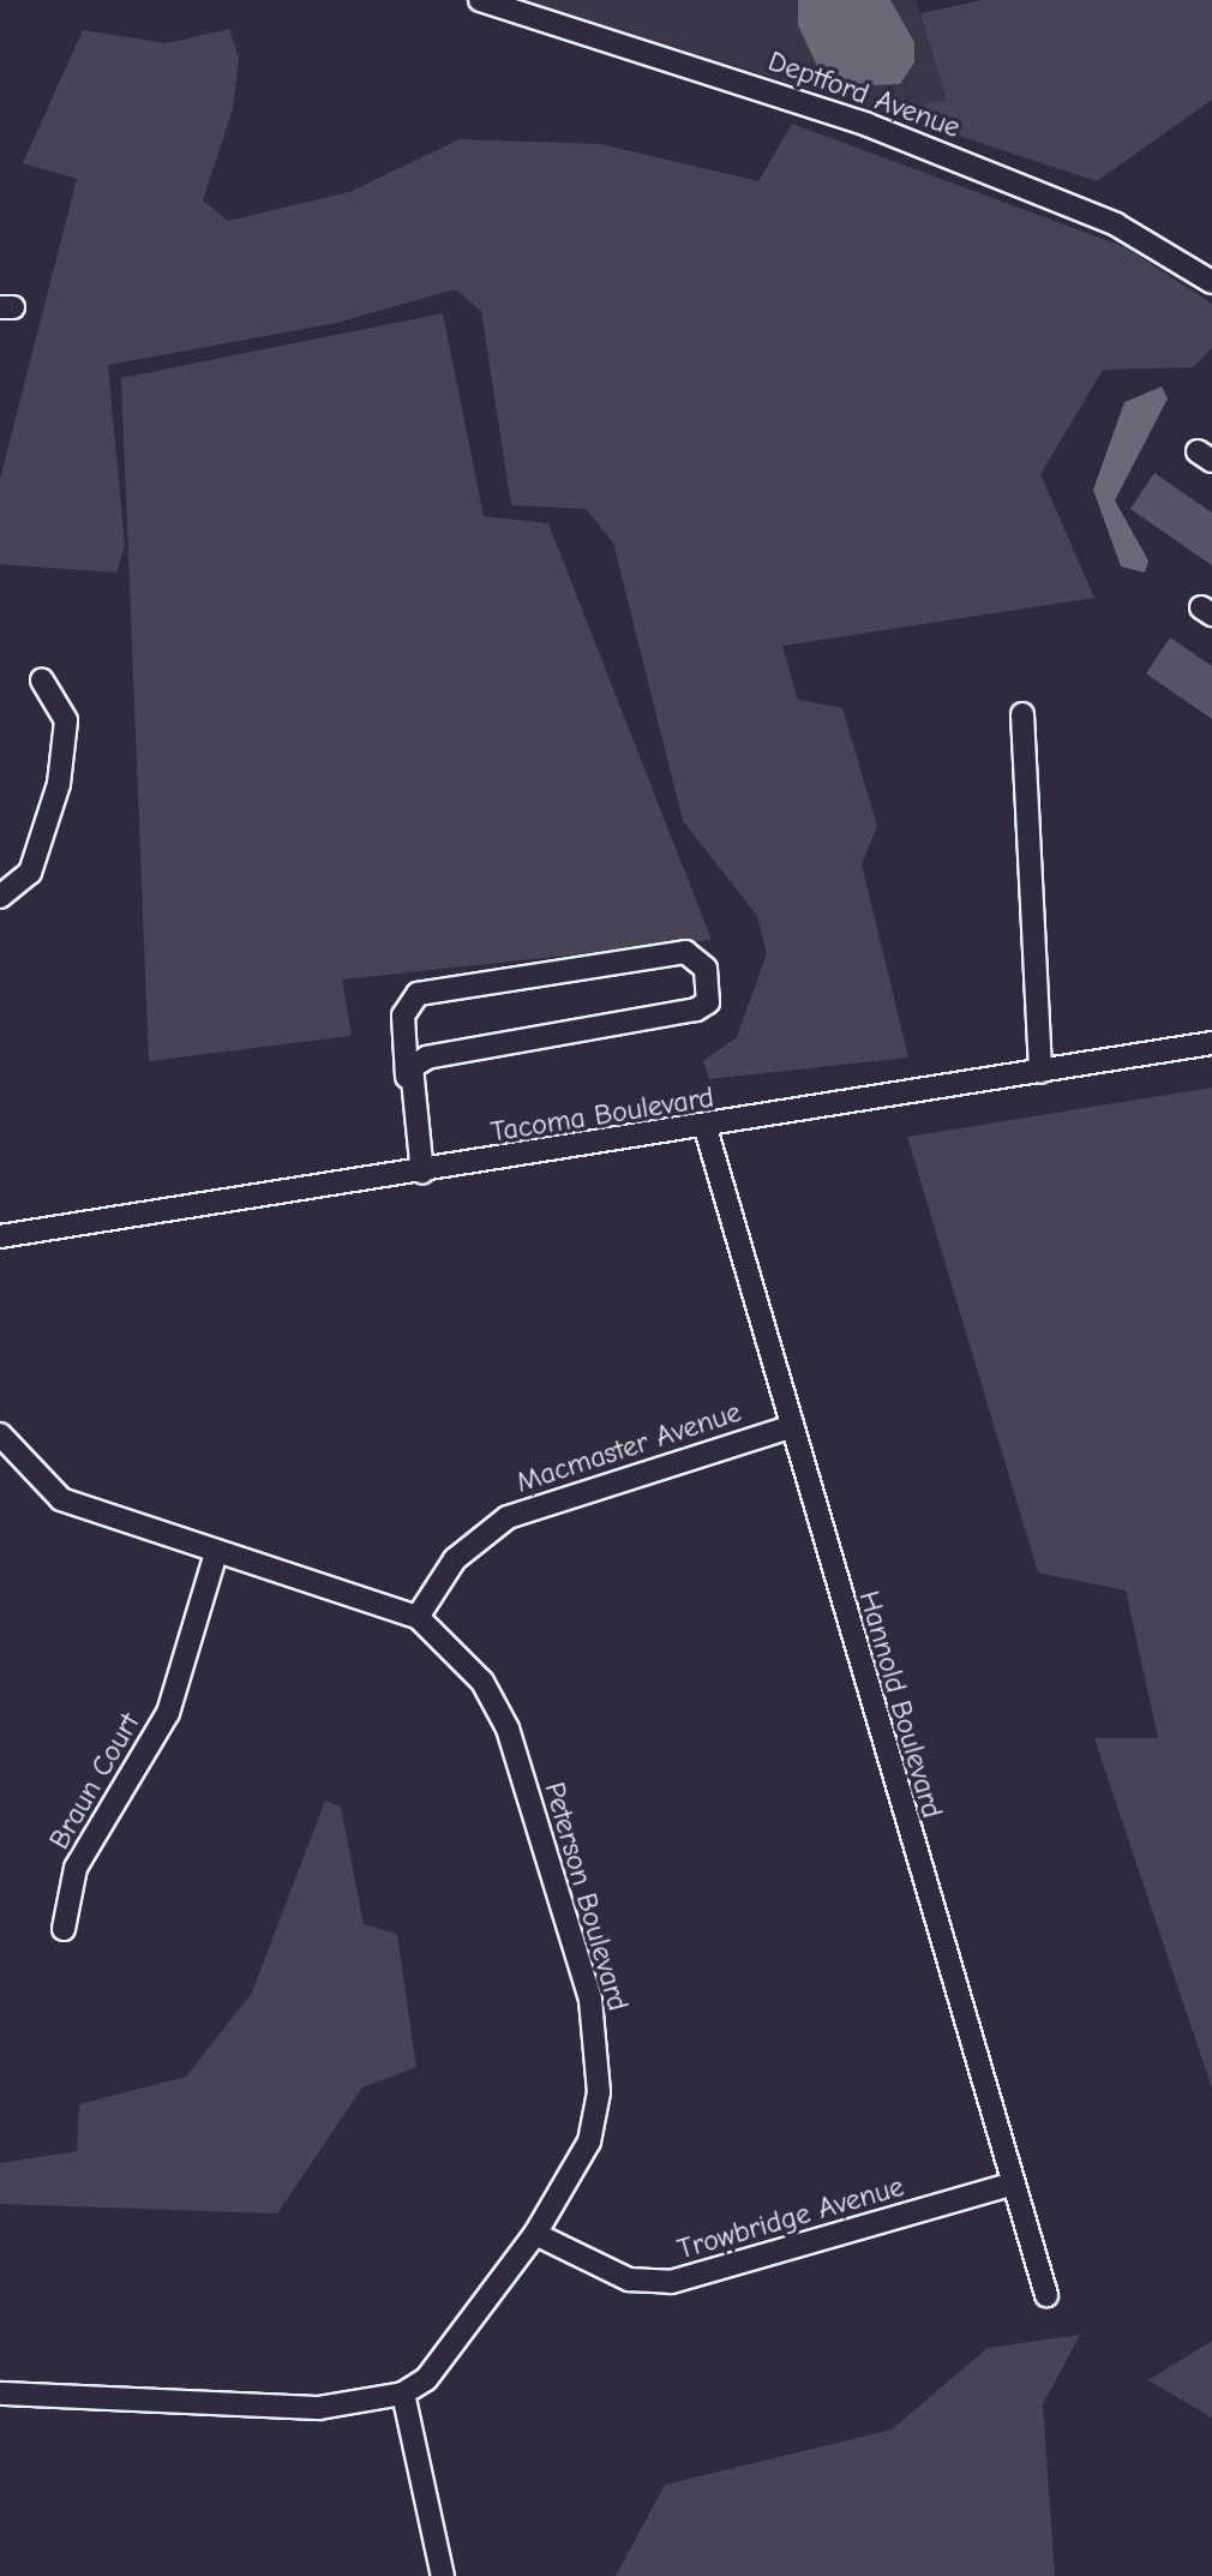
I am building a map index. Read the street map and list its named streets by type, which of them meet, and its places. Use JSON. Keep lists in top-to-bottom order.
{
  "streets": {
    "street": [
      "Deptford Avenue",
      "Tacoma Boulevard",
      "Macmaster Avenue",
      "Hannold Boulevard",
      "Braun Court",
      "Peterson Boulevard",
      "Trowbridge Avenue"
    ]
  },
  "crossings": [
    ["Tacoma Boulevard", "Hannold Boulevard"],
    ["Macmaster Avenue", "Hannold Boulevard"],
    ["Macmaster Avenue", "Peterson Boulevard"],
    ["Hannold Boulevard", "Trowbridge Avenue"],
    ["Braun Court", "Peterson Boulevard"],
    ["Peterson Boulevard", "Trowbridge Avenue"]
  ]
}
